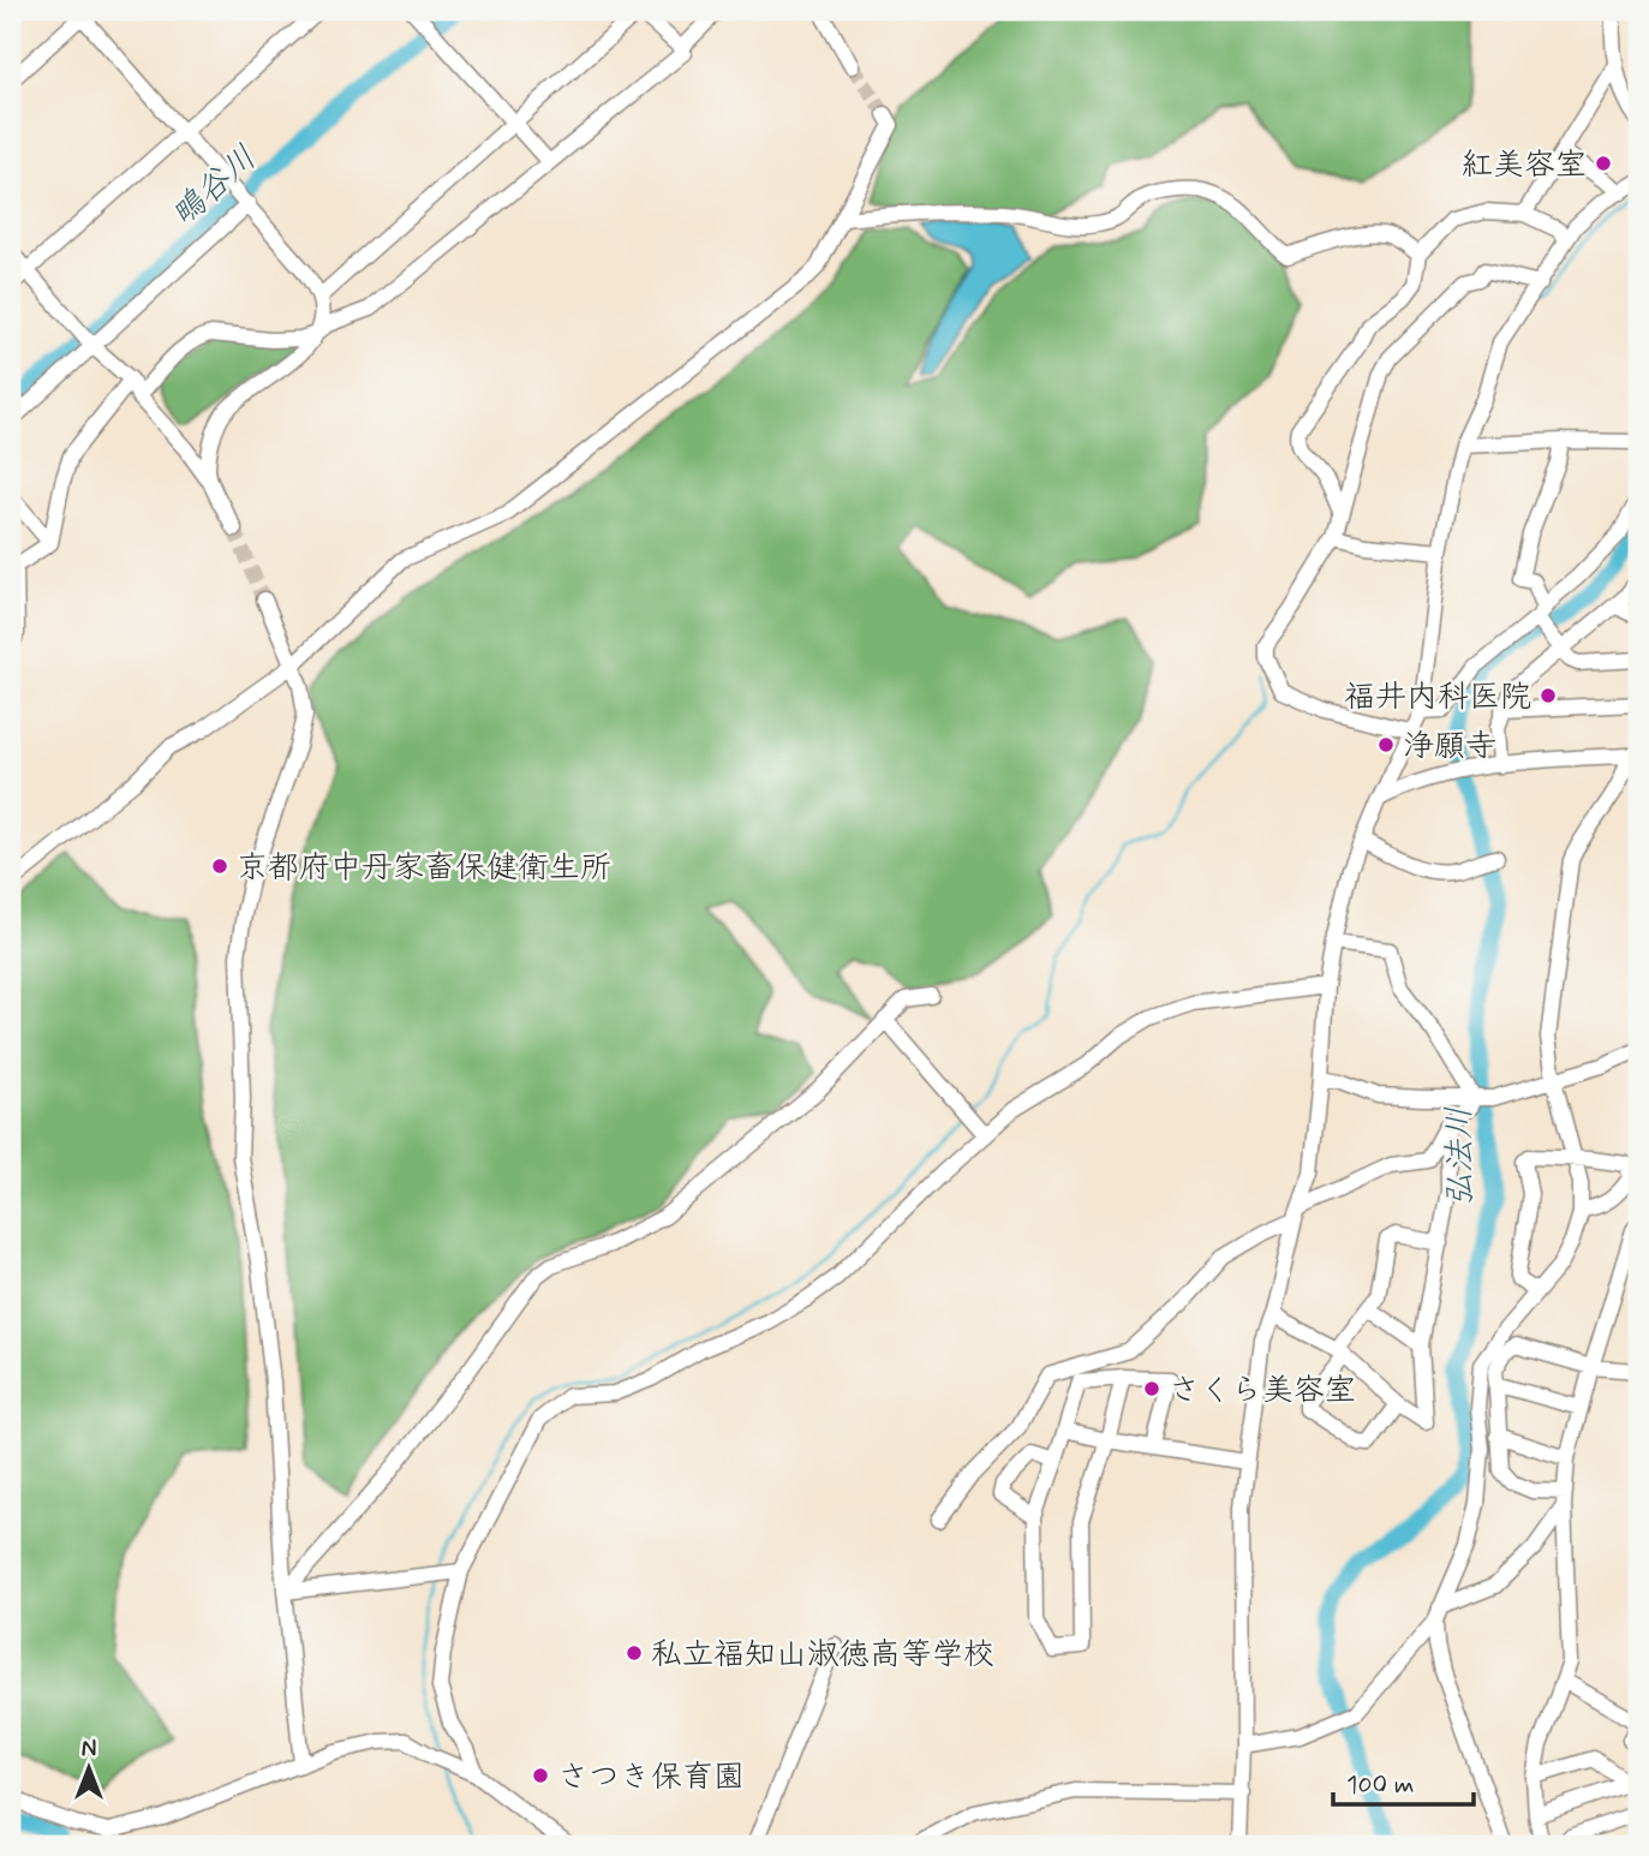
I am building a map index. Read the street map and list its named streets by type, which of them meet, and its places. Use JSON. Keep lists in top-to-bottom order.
{
  "water": ["鴫谷川", "弘法川"],
  "places": [
    "紅美容室",
    "福井内科医院",
    "浄願寺",
    "京都府中丹家畜保健衛生所",
    "さくら美容室",
    "私立福知山淑徳高等学校",
    "さつき保育園"
  ],
  "scale_bar": "100 m",
  "north": "top"
}
